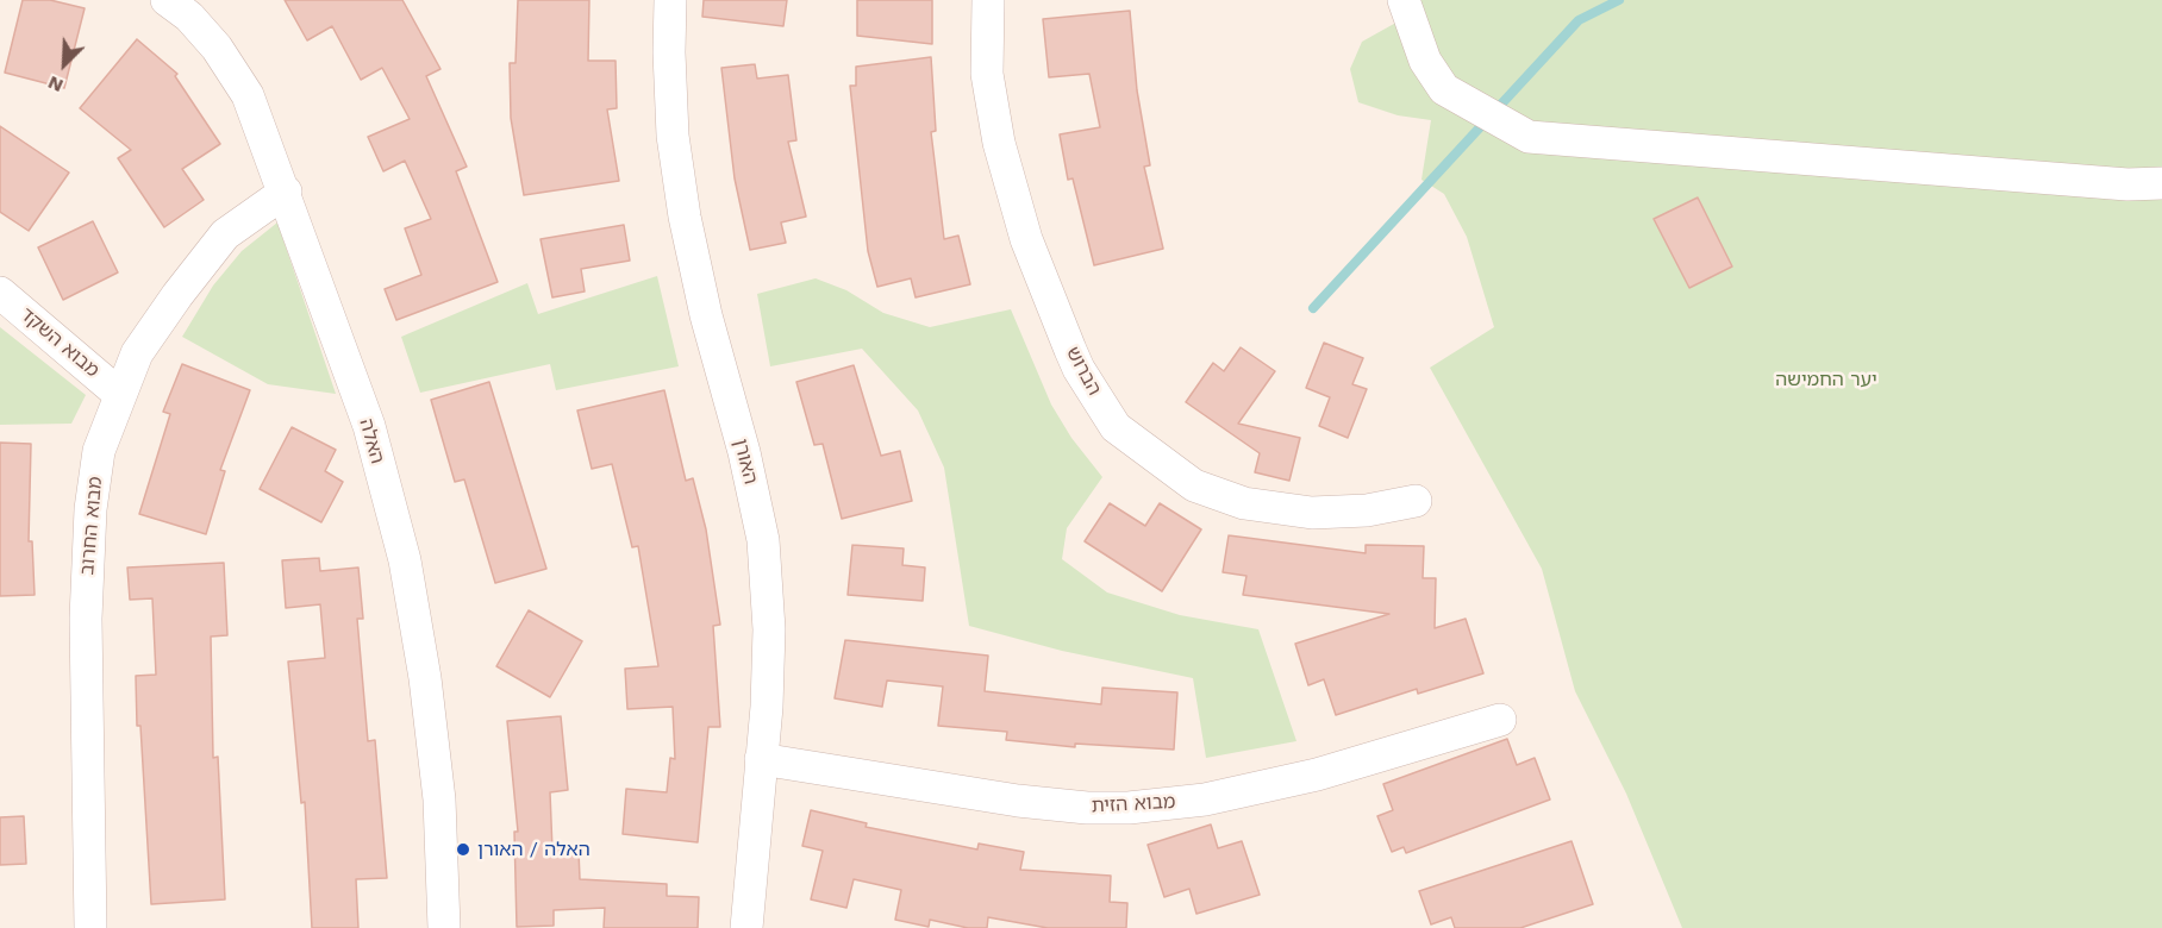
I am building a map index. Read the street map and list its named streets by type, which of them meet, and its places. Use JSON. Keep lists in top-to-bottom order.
{
  "streets": {
    "street": [
      "מבוא השקד",
      "הברוש",
      "האלה",
      "האורן",
      "מבוא החרוב",
      "מבוא הזית"
    ]
  },
  "crossings": [
    ["מבוא השקד", "מבוא החרוב"],
    ["האלה", "מבוא החרוב"],
    ["האורן", "מבוא הזית"]
  ],
  "parks": ["יער החמישה"],
  "places": ["האלה / האורן"],
  "north": "bottom left"
}
